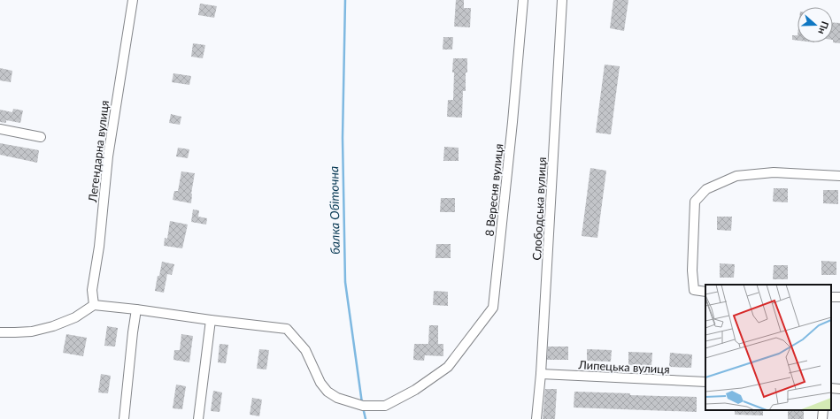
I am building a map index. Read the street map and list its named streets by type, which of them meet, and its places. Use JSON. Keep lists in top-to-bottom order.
{
  "streets": {
    "street": [
      "Легендарна вулиця",
      "8 Вересня вулиця",
      "Слободська вулиця",
      "Липецька вулиця"
    ]
  },
  "crossings": [
    ["Слободська вулиця", "Липецька вулиця"]
  ],
  "water": ["балка Обіточна"],
  "north": "right"
}
